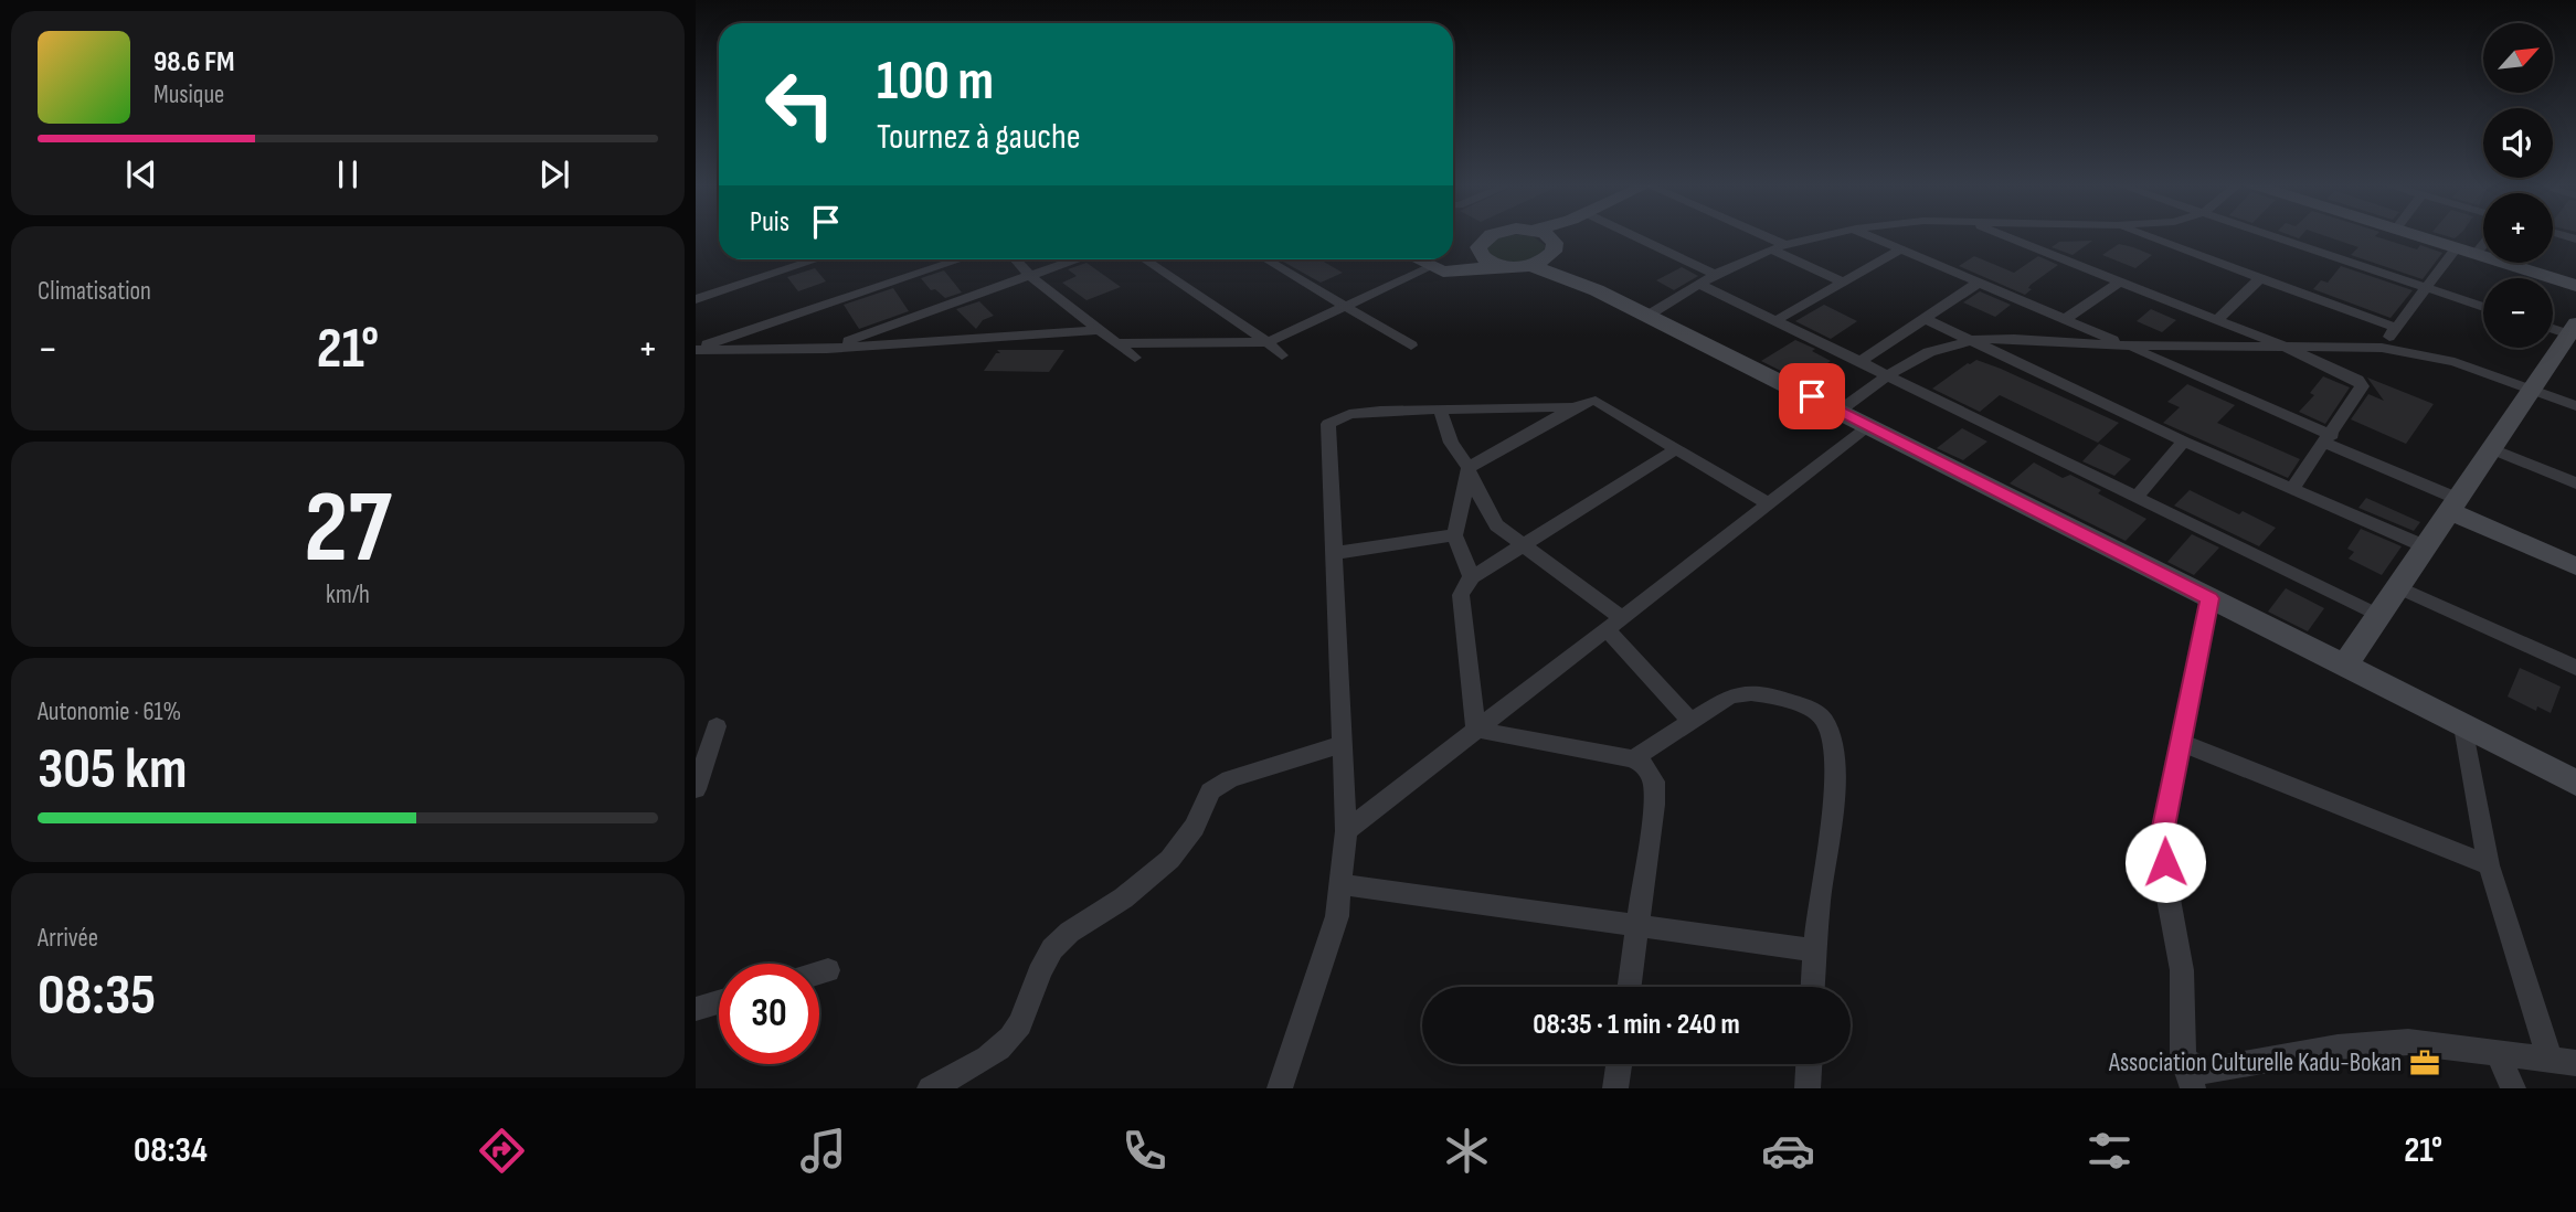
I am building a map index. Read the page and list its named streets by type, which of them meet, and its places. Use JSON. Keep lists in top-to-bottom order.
{
  "places": {
    "office": ["Association Culturelle Kadu-Bokan"]
  },
  "north": "top right",
  "page": {
    "map_buttons": ["+", "−"],
    "turn": ["100 m", "Tournez à gauche"],
    "song": ["98.6 FM", "Musique"],
    "then": "Puis",
    "tile": [
      "Climatisation",
      ["27", "km/h"],
      ["Autonomie · 61%", "305 km"],
      ["Arrivée", "08:35"]
    ],
    "heat": ["−", "21°", "+"],
    "limit": "30",
    "trip": "08:35 · 1 min · 240 m",
    "tabs": ["08:34", "21°"]
  }
}
